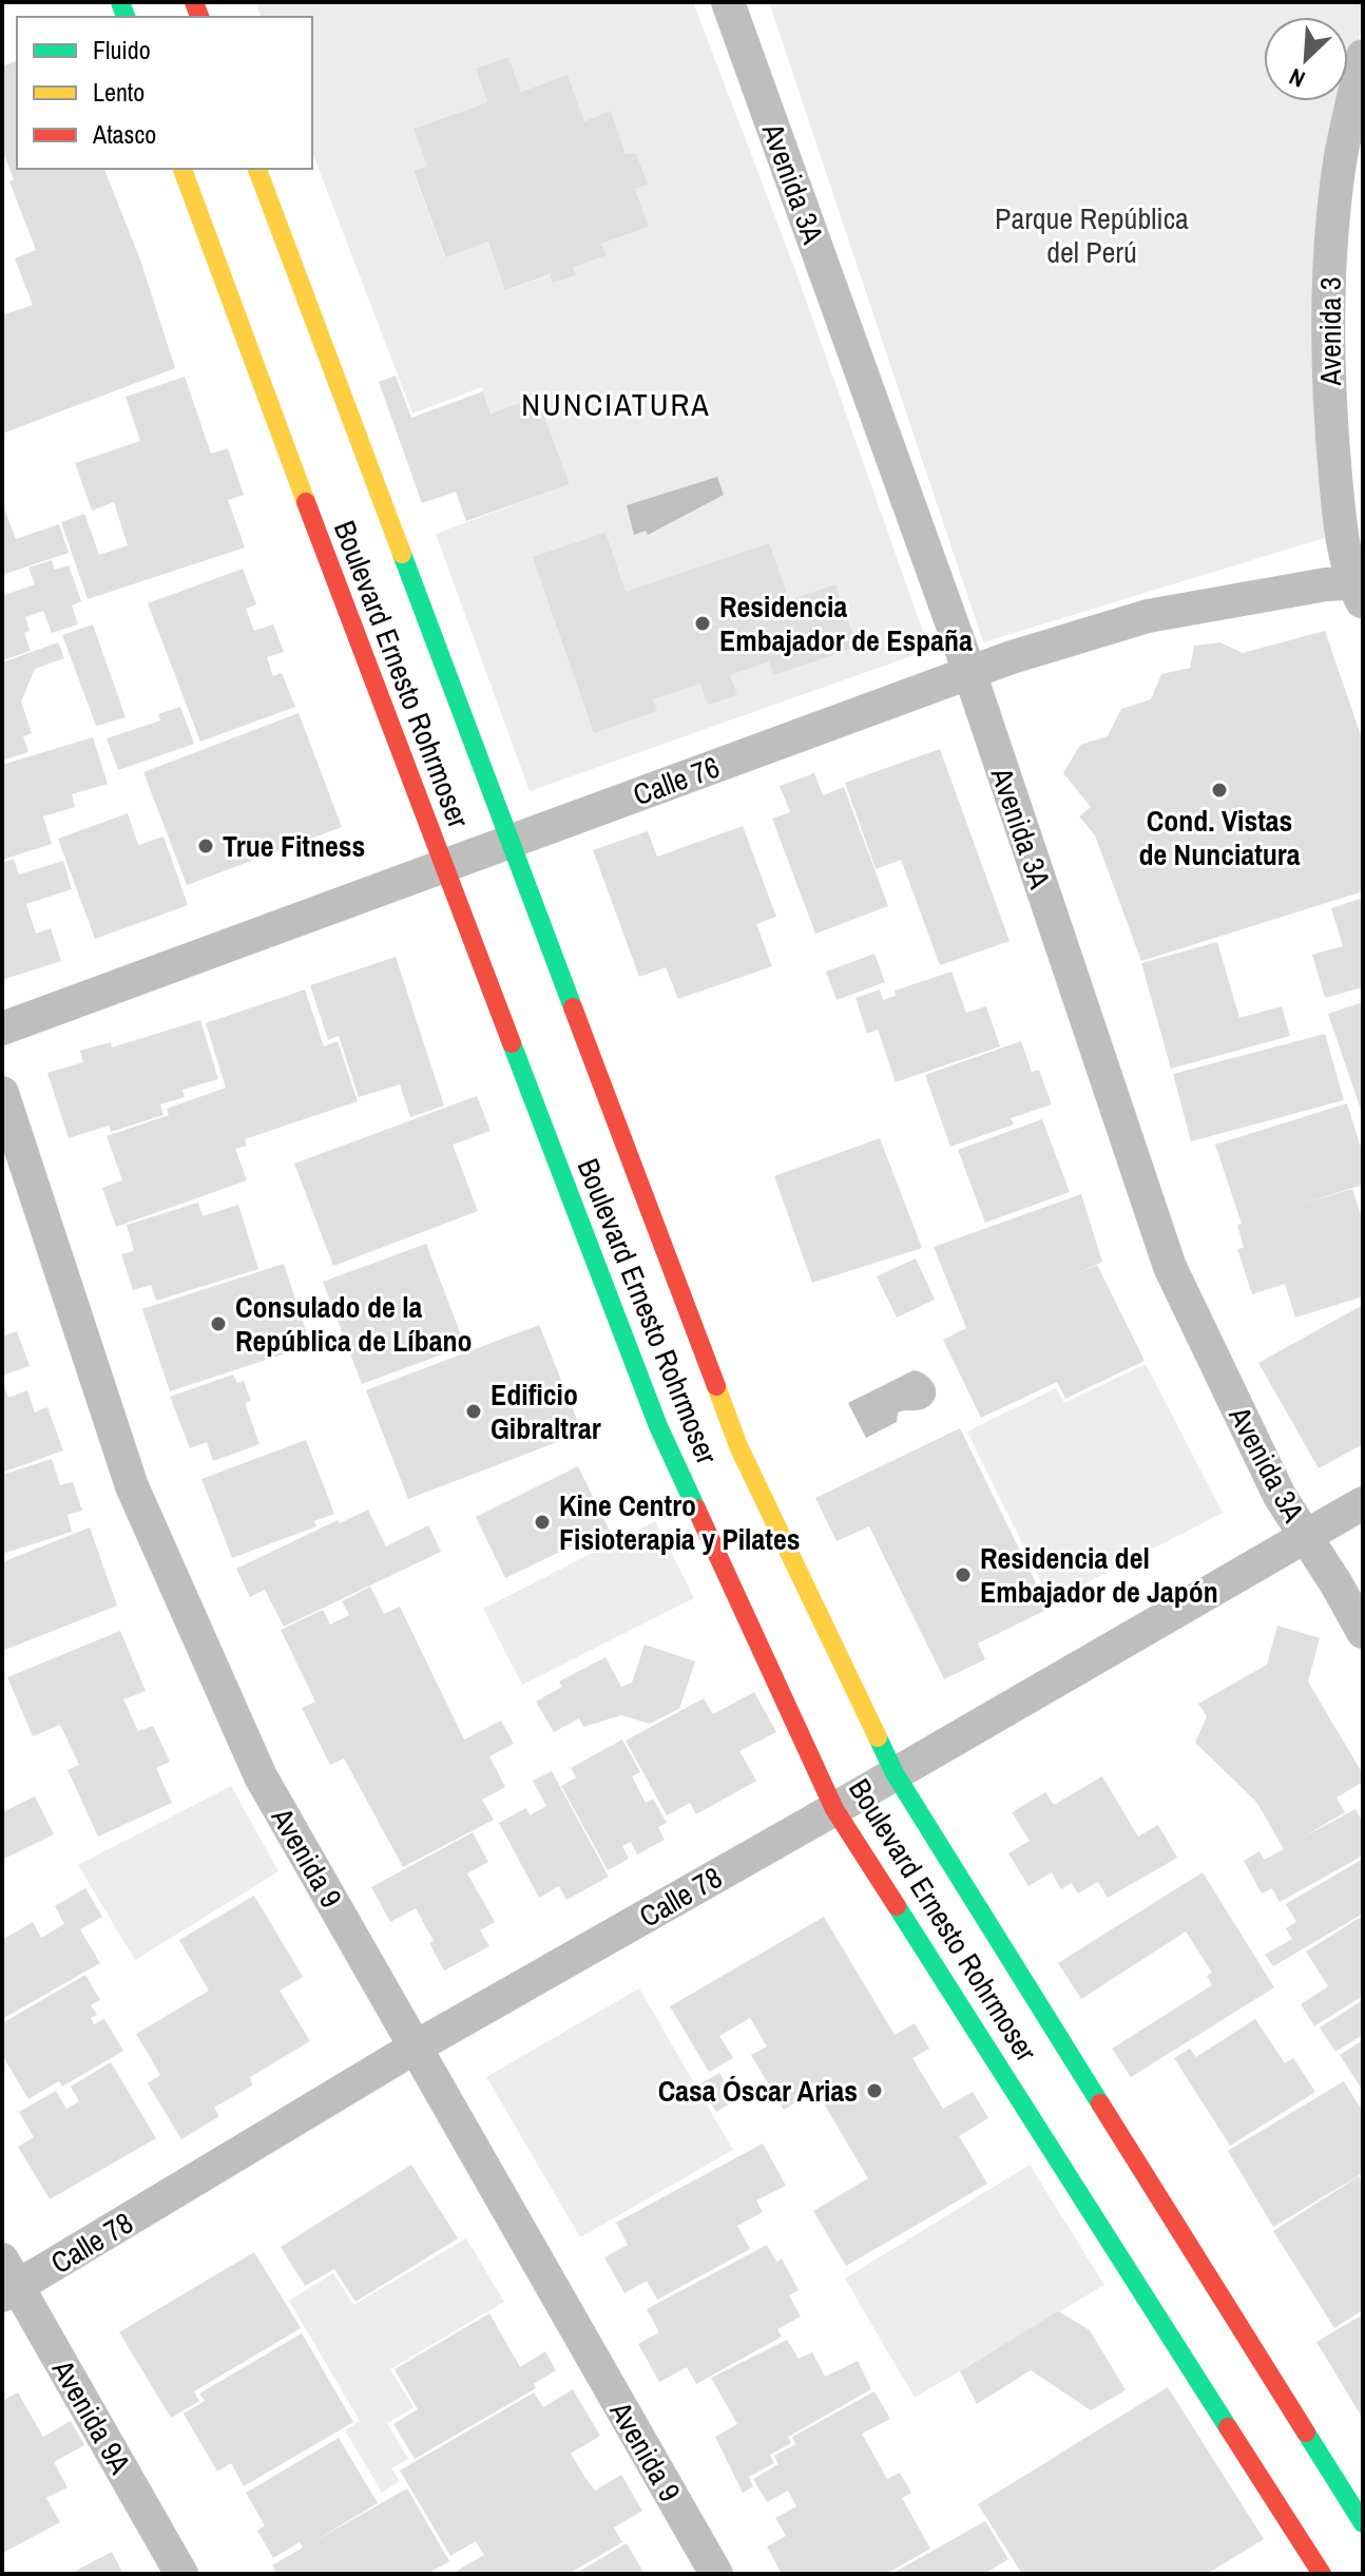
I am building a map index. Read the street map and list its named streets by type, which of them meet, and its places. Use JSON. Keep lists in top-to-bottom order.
{
  "streets": {
    "main road": ["Boulevard Ernesto Rohrmoser"],
    "street": [
      "Avenida 3A",
      "Avenida 3",
      "Calle 76",
      "Avenida 9",
      "Calle 78",
      "Avenida 9A"
    ]
  },
  "crossings": [
    ["Avenida 3A", "Calle 76"],
    ["Avenida 3A", "Calle 78"],
    ["Avenida 3", "Calle 76"],
    ["Boulevard Ernesto Rohrmoser", "Calle 76"],
    ["Boulevard Ernesto Rohrmoser", "Calle 78"],
    ["Avenida 9", "Calle 78"],
    ["Calle 78", "Avenida 9A"]
  ],
  "districts": ["NUNCIATURA"],
  "parks": ["Parque República del Perú"],
  "places": [
    "Residencia Embajador de España",
    "Cond. Vistas de Nunciatura",
    "True Fitness",
    "Consulado de la República de Líbano",
    "Edificio Gibraltrar",
    "Kine Centro Fisioterapia y Pilates",
    "Residencia del Embajador de Japón",
    "Casa Óscar Arias"
  ],
  "legend": ["Fluido", "Lento", "Atasco"],
  "north": "bottom left"
}
